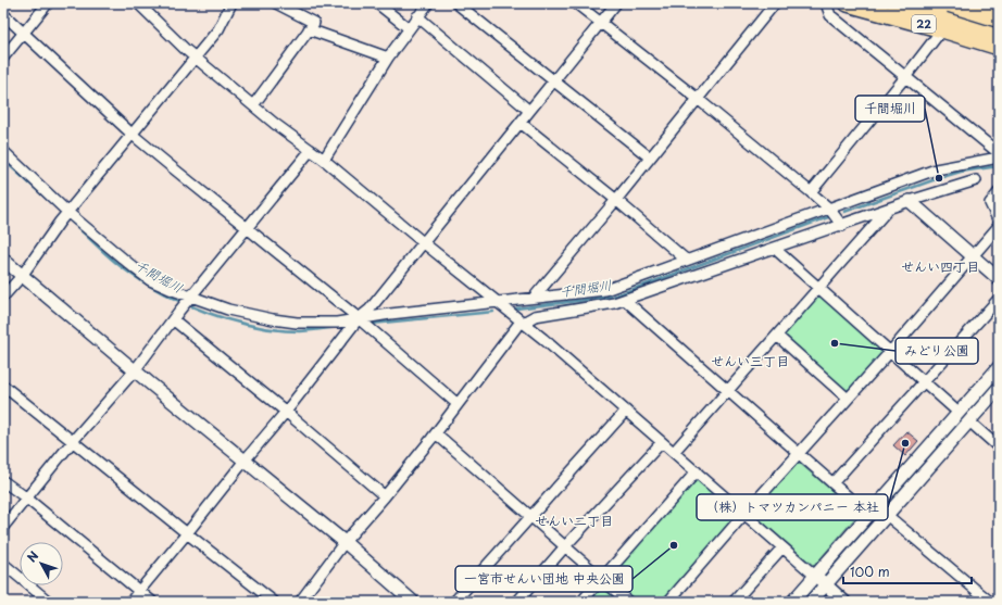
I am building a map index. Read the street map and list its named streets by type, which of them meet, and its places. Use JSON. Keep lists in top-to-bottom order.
{
  "streets": {
    "highway": ["22"]
  },
  "districts": ["せんい四丁目", "せんい三丁目", "せんい二丁目"],
  "water": ["千間堀川"],
  "places": [
    "千間堀川",
    "みどり公園",
    "（株）トマツカンパニー 本社",
    "一宮市せんい団地 中央公園"
  ],
  "scale_bar": "100 m",
  "north": "top left"
}
